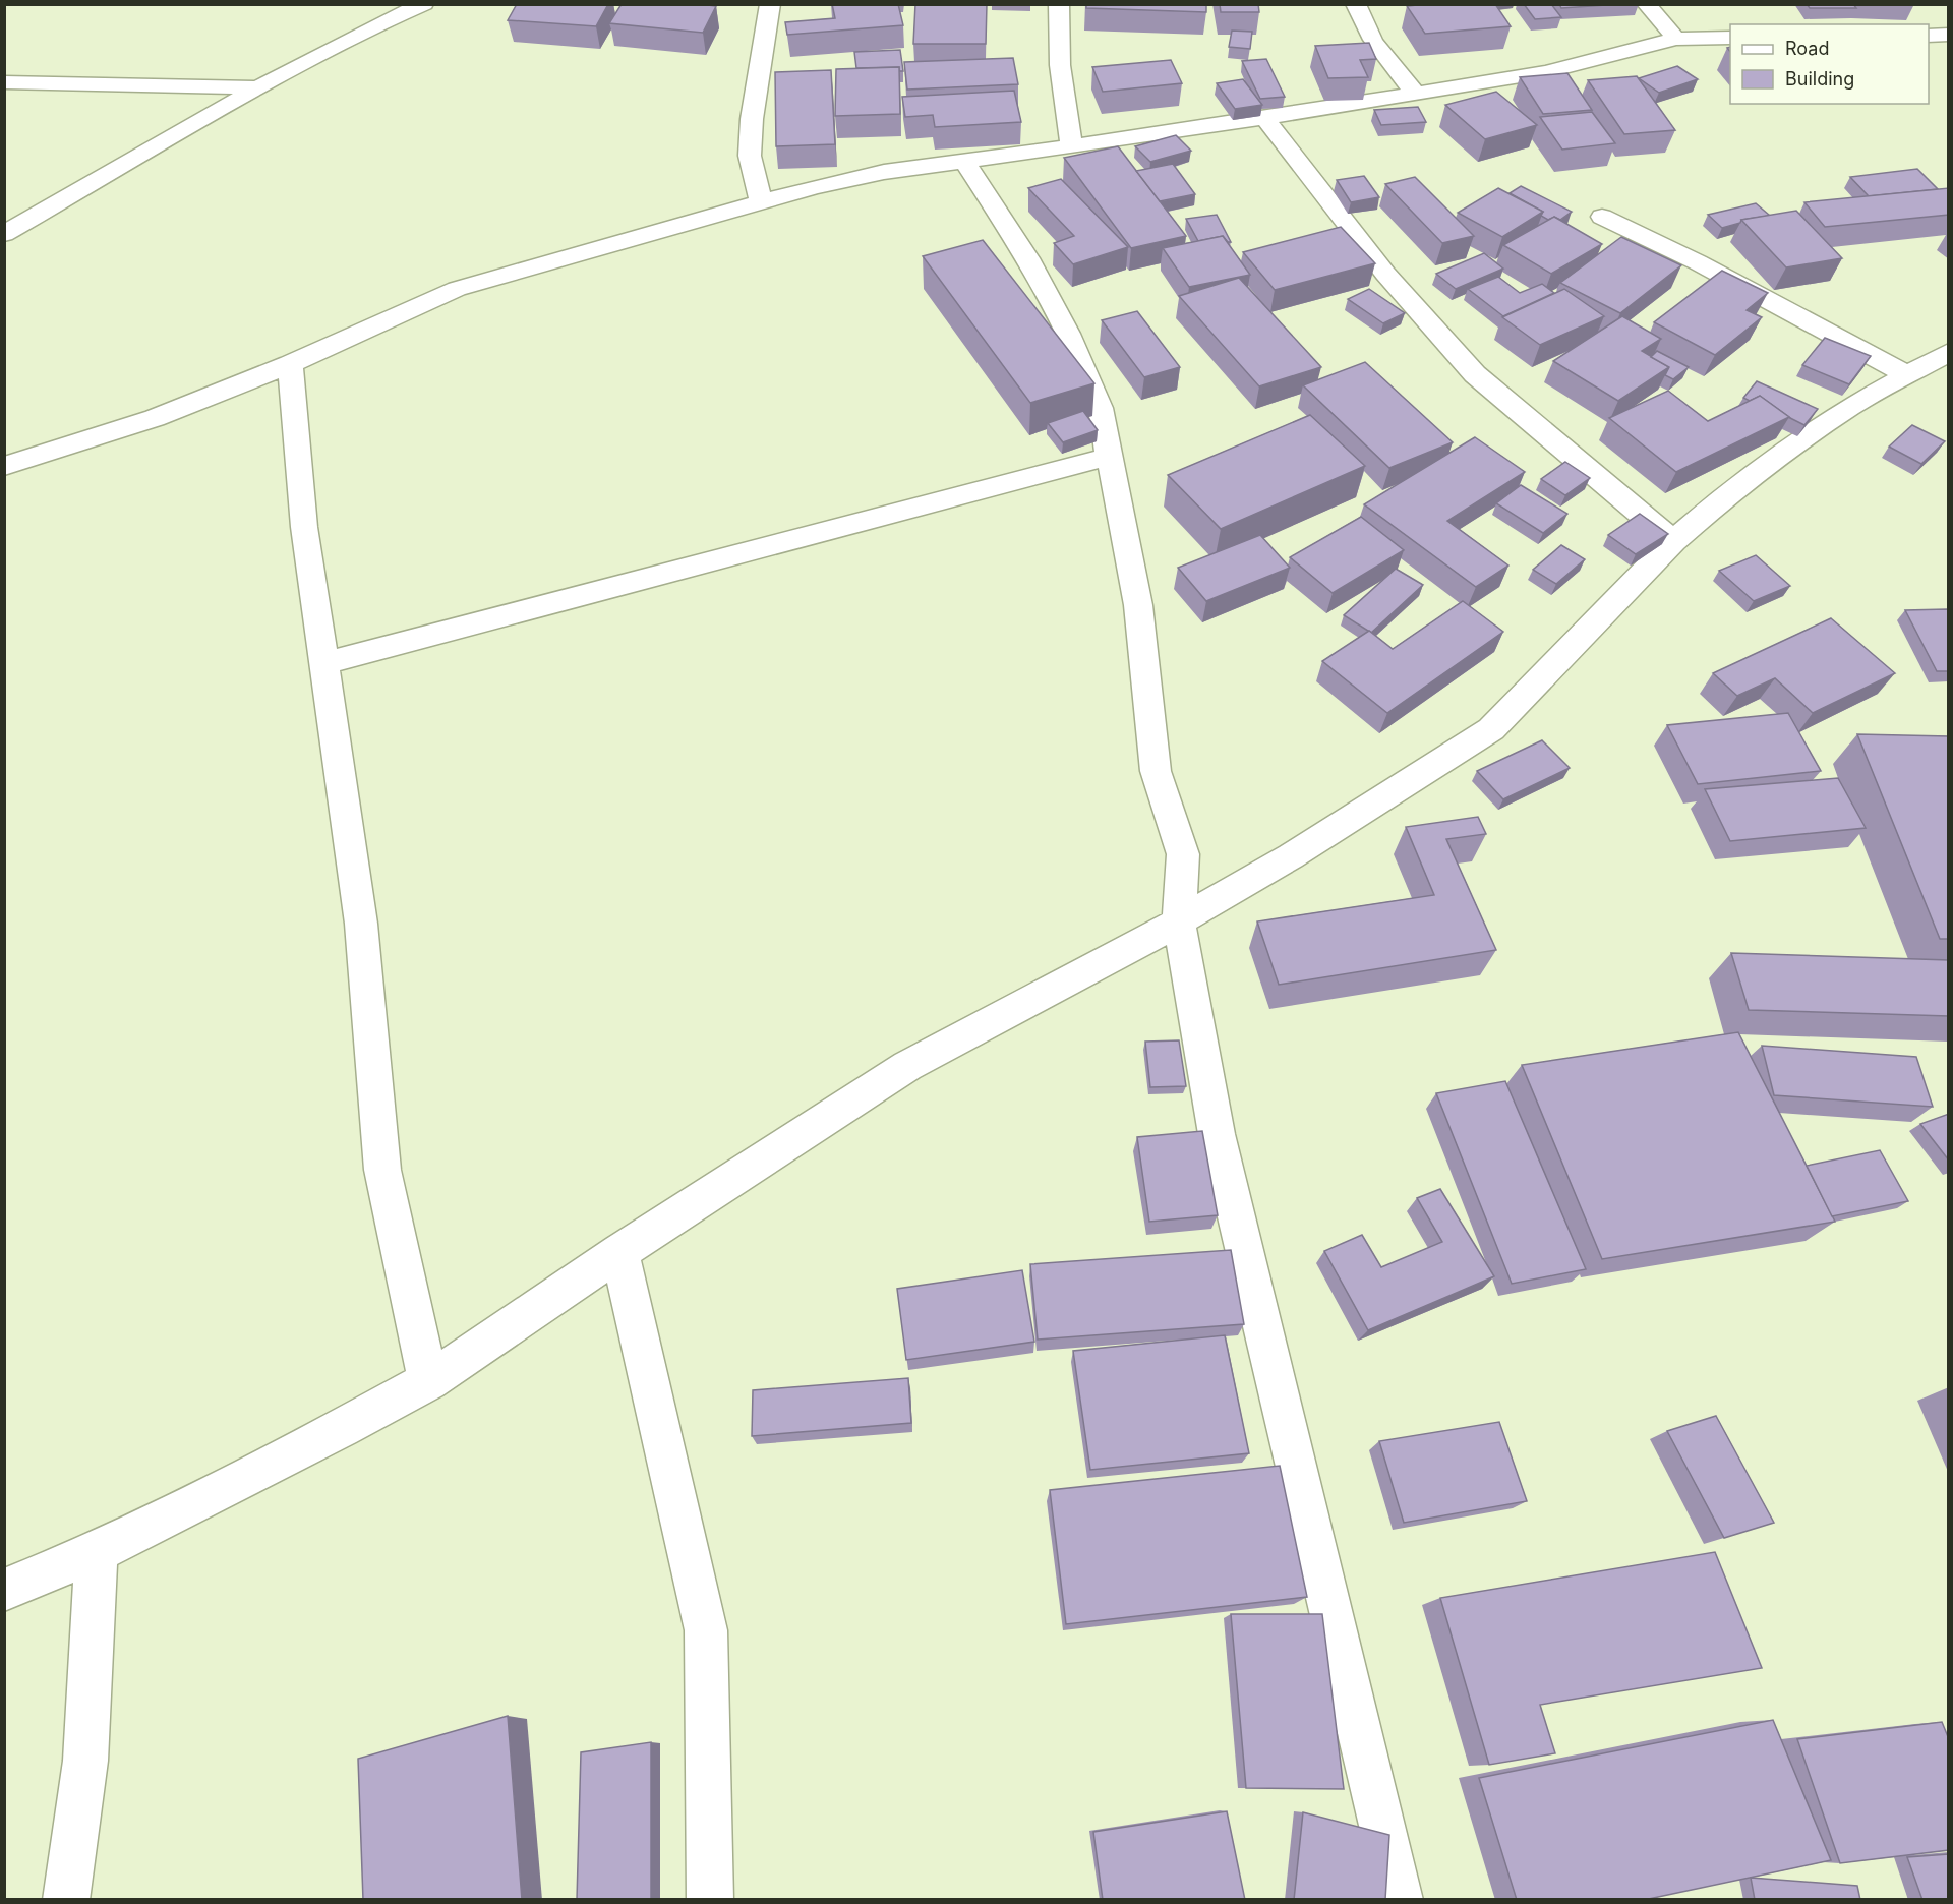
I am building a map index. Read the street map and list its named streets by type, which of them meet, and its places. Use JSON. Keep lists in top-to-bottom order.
{
  "legend": ["Road", "Building"]
}
